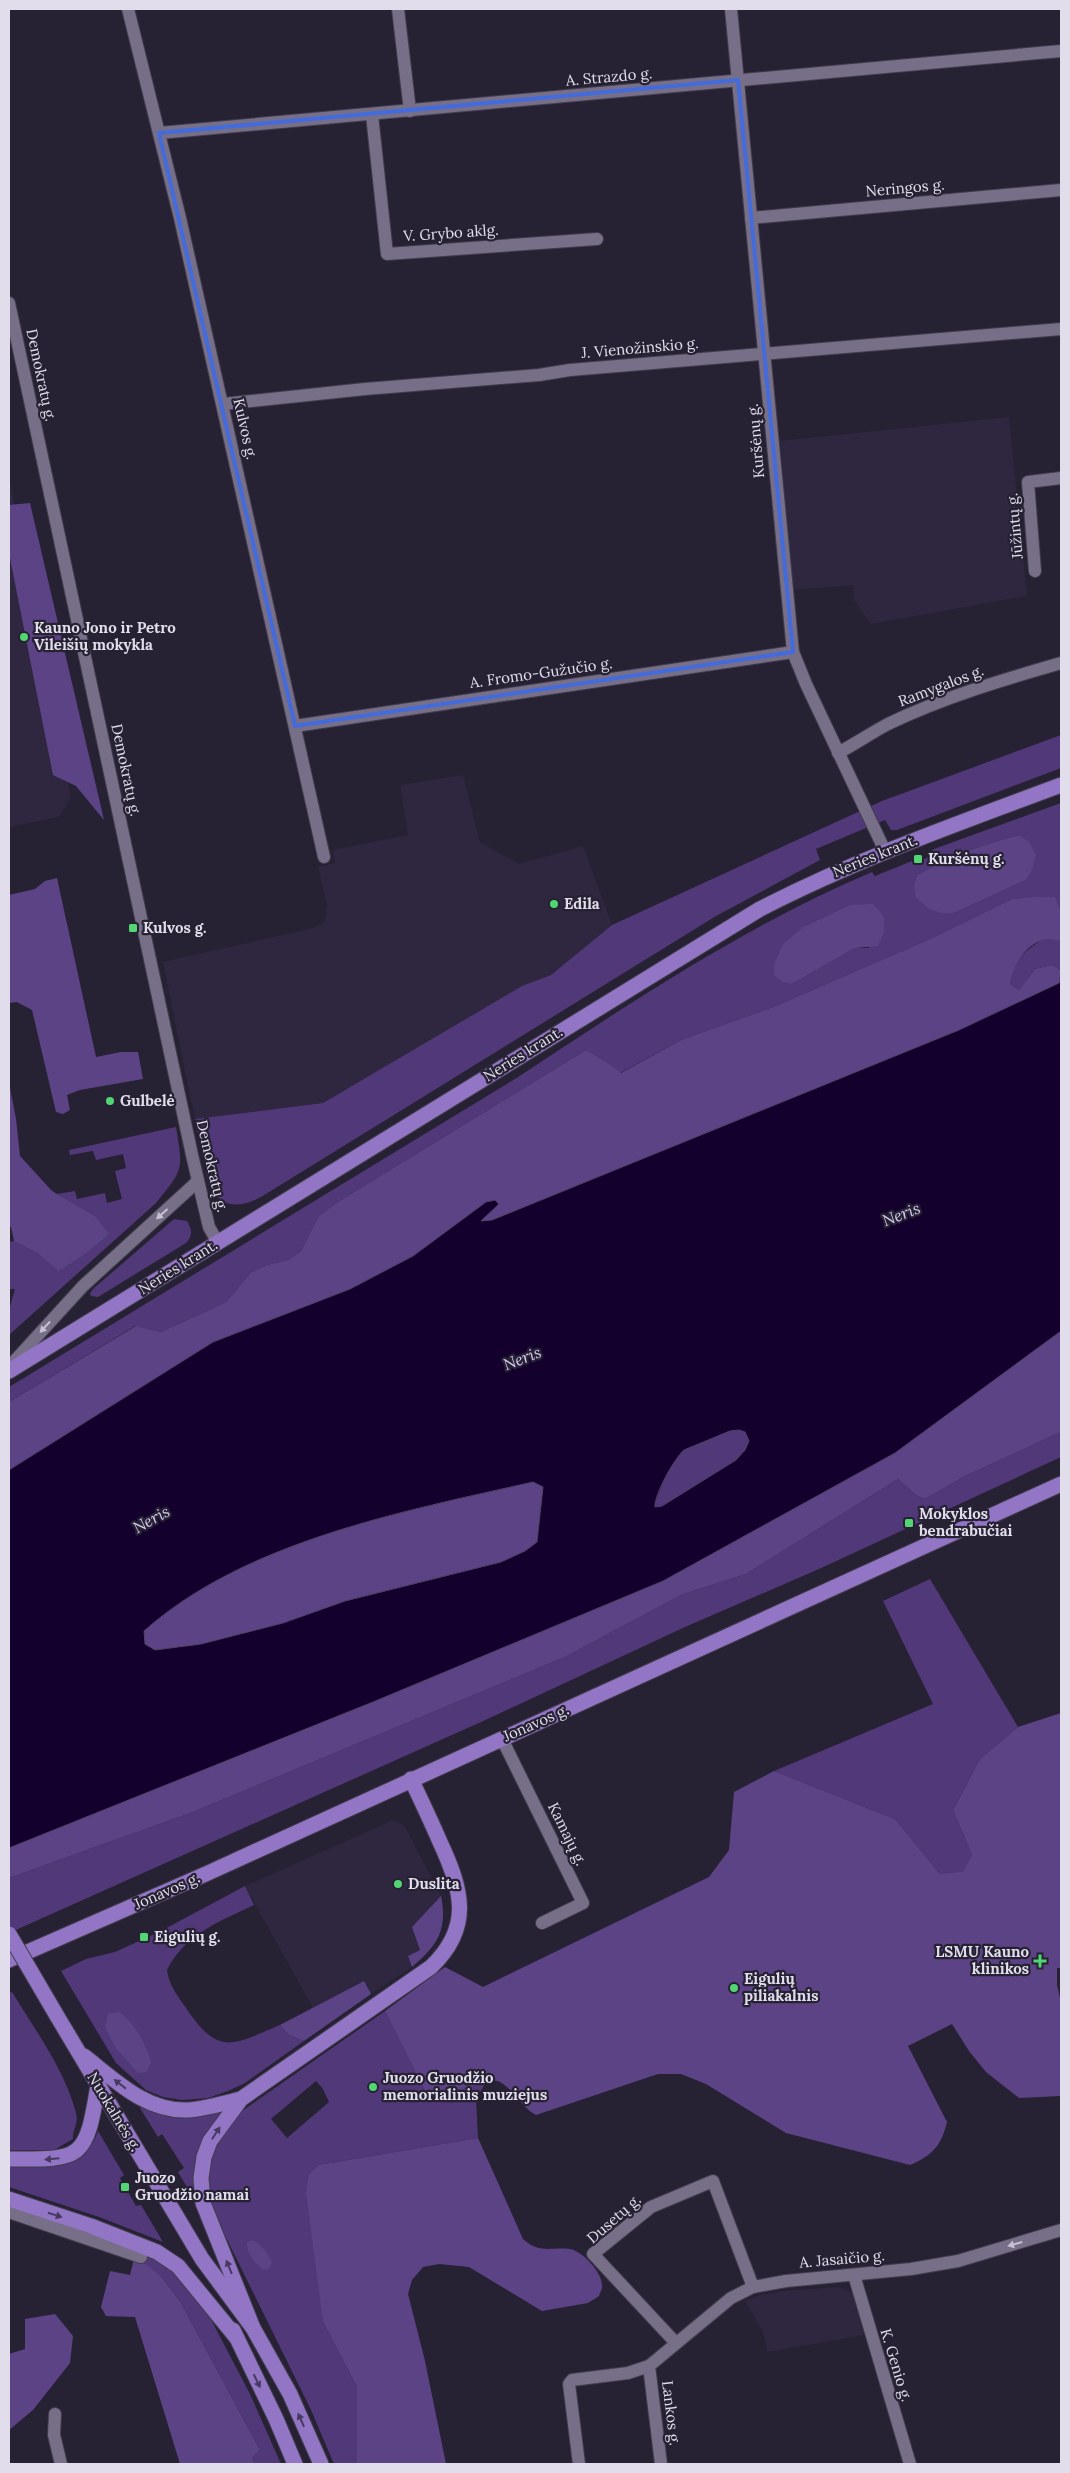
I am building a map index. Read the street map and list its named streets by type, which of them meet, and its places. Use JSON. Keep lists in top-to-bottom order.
{
  "streets": {
    "main road": ["Neries krant.", "Jonavos g.", "Nuokalnės g."],
    "street": [
      "A. Strazdo g.",
      "Neringos g.",
      "V. Grybo aklg.",
      "J. Vienožinskio g.",
      "Demokratų g.",
      "Kulvos g.",
      "Kuršėnų g.",
      "Jūžintų g.",
      "A. Fromo-Gužučio g.",
      "Ramygalos g.",
      "Kamajų g.",
      "Dusetų g.",
      "A. Jasaičio g.",
      "K. Genio g.",
      "Lankos g."
    ]
  },
  "crossings": [
    ["A. Strazdo g.", "V. Grybo aklg."],
    ["A. Strazdo g.", "Kulvos g."],
    ["A. Strazdo g.", "Kuršėnų g."],
    ["Neringos g.", "Kuršėnų g."],
    ["J. Vienožinskio g.", "Kulvos g."],
    ["J. Vienožinskio g.", "Kuršėnų g."],
    ["Demokratų g.", "Neries krant."],
    ["Kulvos g.", "A. Fromo-Gužučio g."],
    ["Kuršėnų g.", "A. Fromo-Gužučio g."],
    ["Kuršėnų g.", "Ramygalos g."],
    ["Kuršėnų g.", "Neries krant."],
    ["Jonavos g.", "Kamajų g."],
    ["Dusetų g.", "A. Jasaičio g."],
    ["A. Jasaičio g.", "K. Genio g."],
    ["A. Jasaičio g.", "Lankos g."]
  ],
  "one_way": ["A. Jasaičio g."],
  "water": ["Neris"],
  "places": {
    "other": [
      "Kauno Jono ir Petro Vileišių mokykla",
      "Edila",
      "Gulbelė",
      "Duslita",
      "Eigulių piliakalnis",
      "Juozo Gruodžio memorialinis muziejus"
    ],
    "transit": [
      "Kuršėnų g.",
      "Kulvos g.",
      "Mokyklos bendrabučiai",
      "Eigulių g.",
      "Juozo Gruodžio namai"
    ],
    "health": ["LSMU Kauno klinikos"]
  }
}
